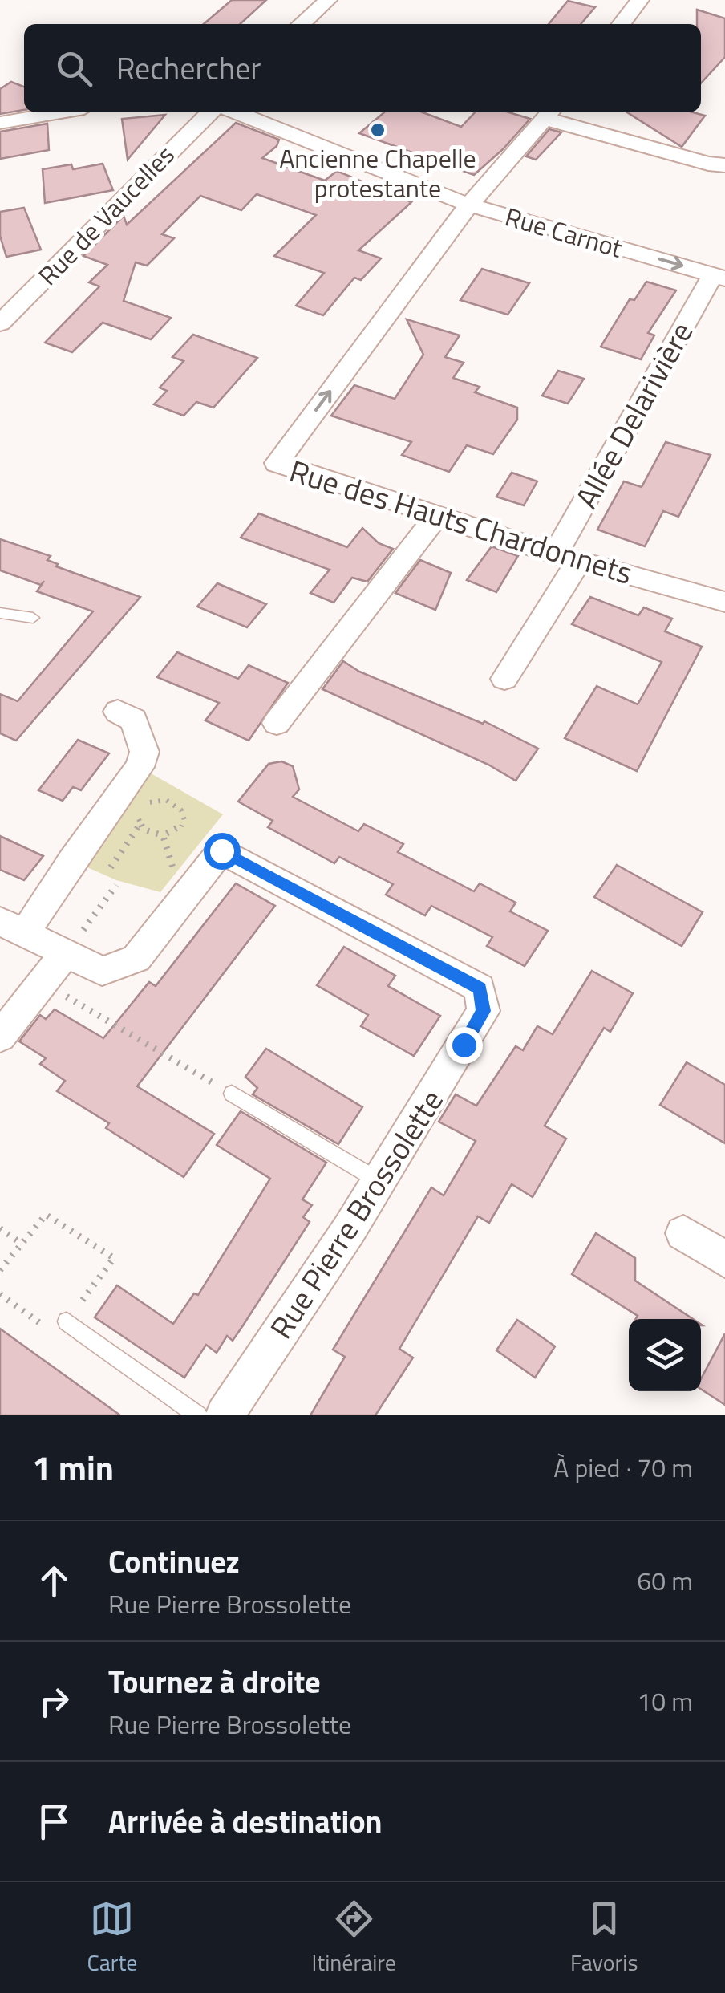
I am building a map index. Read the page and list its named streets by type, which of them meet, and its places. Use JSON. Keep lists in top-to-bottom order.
{
  "streets": {
    "street": [
      "Rue de Vaucelles",
      "Rue Carnot",
      "Allée Delarivière",
      "Rue des Hauts Chardonnets",
      "Rue Pierre Brossolette"
    ]
  },
  "crossings": [
    ["Rue Carnot", "Allée Delarivière"],
    ["Rue Carnot", "Rue des Hauts Chardonnets"],
    ["Allée Delarivière", "Rue des Hauts Chardonnets"]
  ],
  "places": ["Ancienne Chapelle protestante"],
  "page": {
    "search": "Rechercher",
    "heading": ["1 min", "À pied · 70 m"],
    "list": [
      ["Continuez", "Rue Pierre Brossolette", "60 m"],
      ["Tournez à droite", "Rue Pierre Brossolette", "10 m"],
      "Arrivée à destination"
    ],
    "nav": ["Carte", "Itinéraire", "Favoris"]
  }
}
